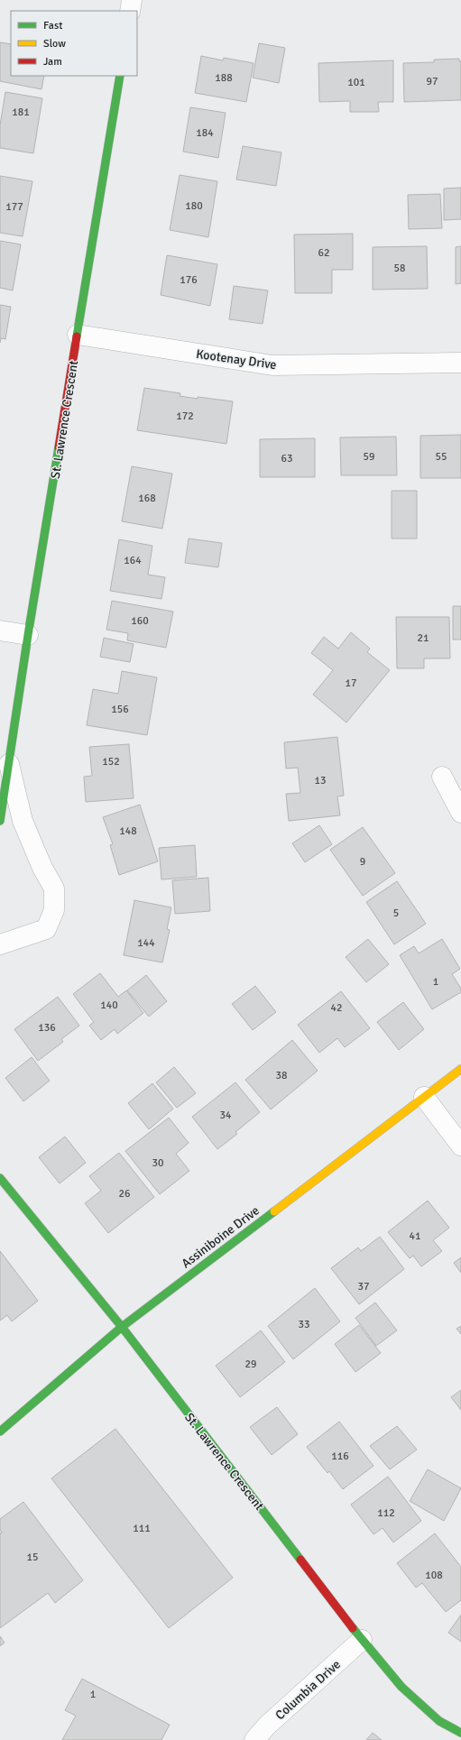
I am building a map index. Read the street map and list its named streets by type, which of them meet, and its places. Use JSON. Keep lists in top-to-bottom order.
{
  "streets": {
    "street": [
      "Kootenay Drive",
      "St. Lawrence Crescent",
      "Assiniboine Drive",
      "Columbia Drive"
    ]
  },
  "crossings": [
    ["Kootenay Drive", "St. Lawrence Crescent"],
    ["St. Lawrence Crescent", "Assiniboine Drive"],
    ["St. Lawrence Crescent", "Columbia Drive"]
  ],
  "house_numbers": [
    "188",
    "97",
    "101",
    "181",
    "184",
    "180",
    "177",
    "62",
    "58",
    "176",
    "172",
    "59",
    "55",
    "63",
    "168",
    "164",
    "160",
    "21",
    "17",
    "156",
    "152",
    "13",
    "148",
    "9",
    "5",
    "144",
    "1",
    "140",
    "42",
    "136",
    "38",
    "34",
    "30",
    "26",
    "41",
    "37",
    "33",
    "29",
    "116",
    "112",
    "111",
    "15",
    "108",
    "1"
  ],
  "legend": ["Fast", "Slow", "Jam"]
}
